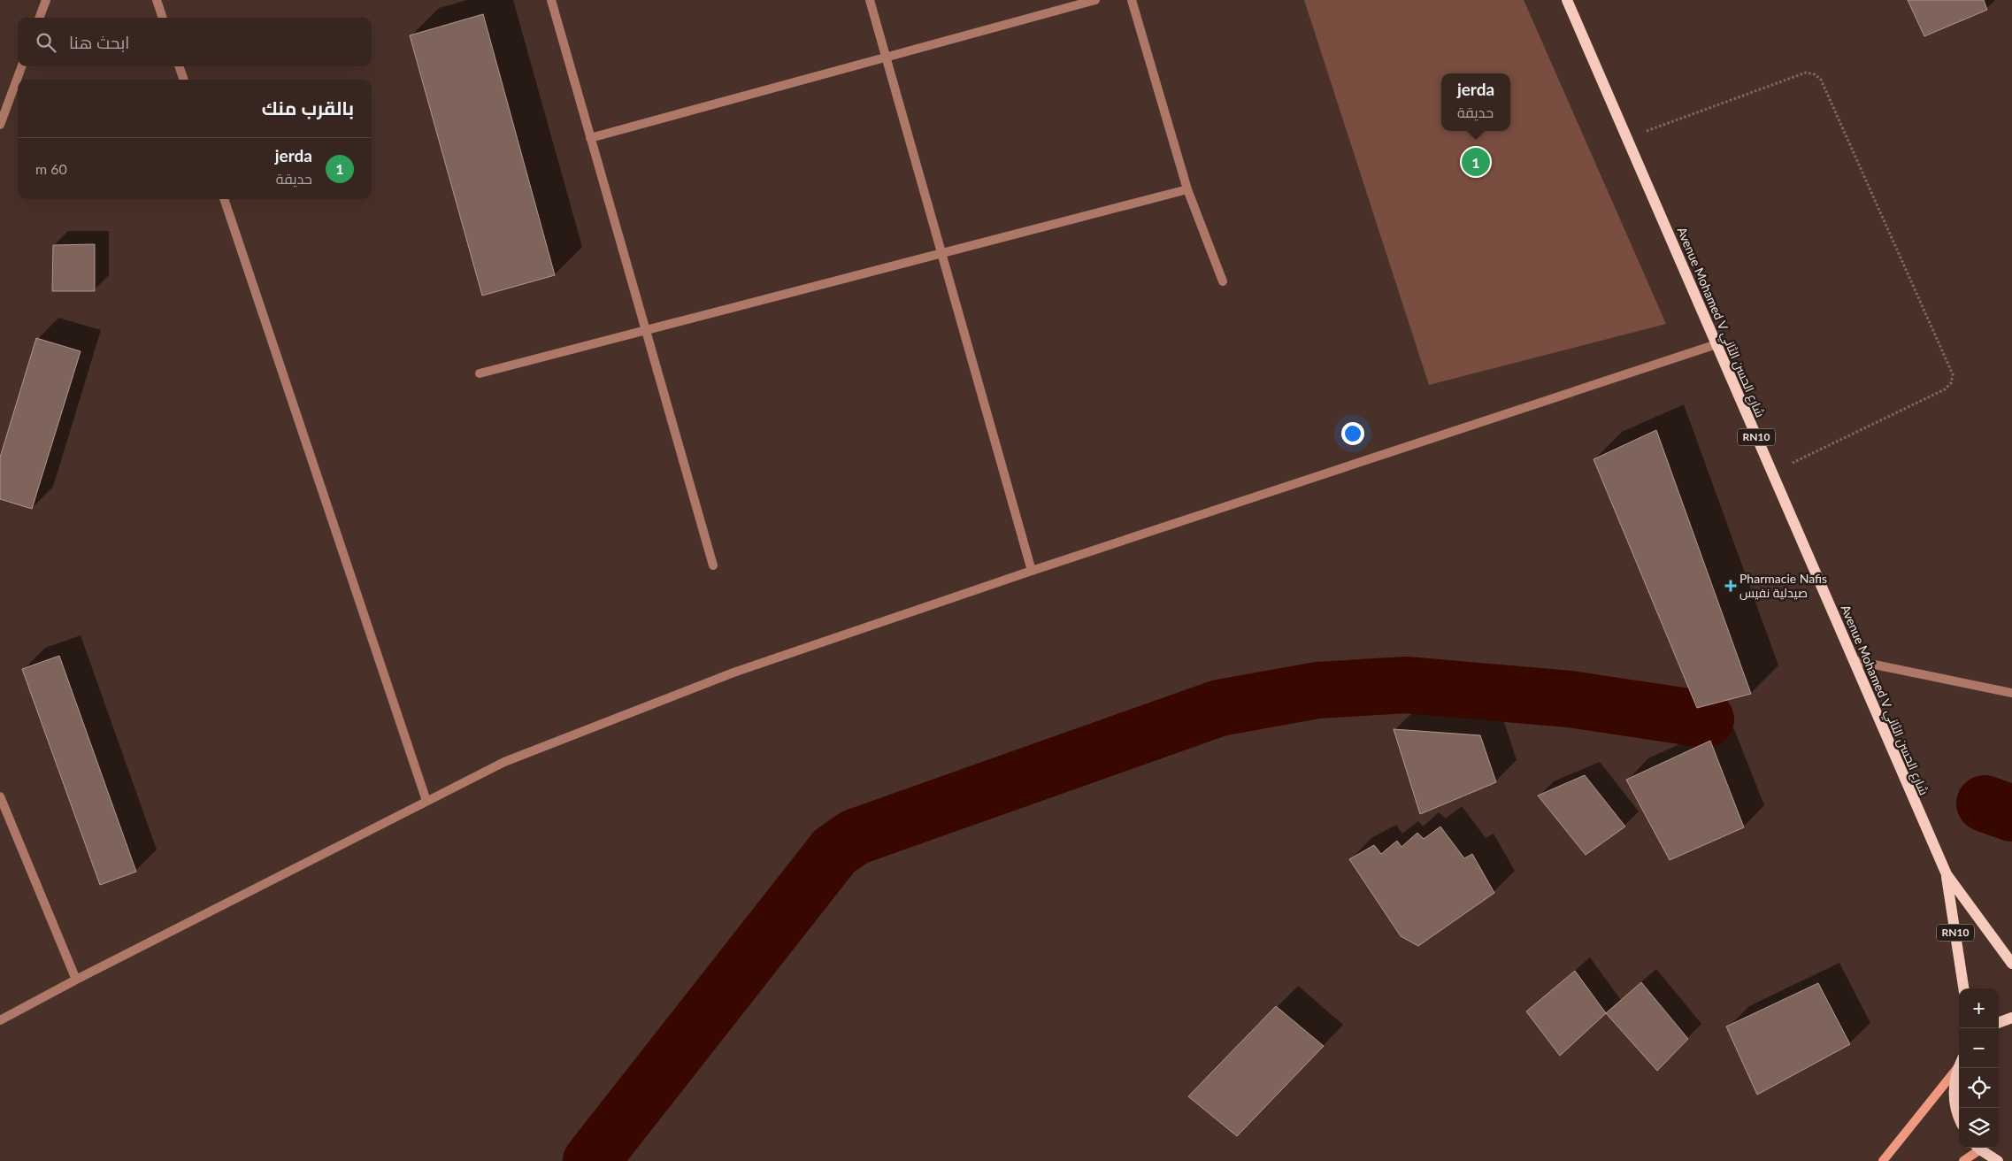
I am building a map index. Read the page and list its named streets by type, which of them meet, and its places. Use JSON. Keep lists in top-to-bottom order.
{
  "streets": {
    "main road": ["Avenue Mohamed V شارع الحسن الثاني", "RN10"]
  },
  "places": {
    "health": ["Pharmacie Nafis صيدلية نفيس"]
  },
  "page": {
    "search": "ابحث هنا",
    "popup": ["jerda", "حديقة"],
    "heading": "بالقرب منك",
    "list": [
      {
        "mark": "1",
        "name": "jerda",
        "note": "حديقة",
        "value": "60 m"
      }
    ],
    "pins": "1",
    "map_buttons": ["+", "−"]
  }
}
